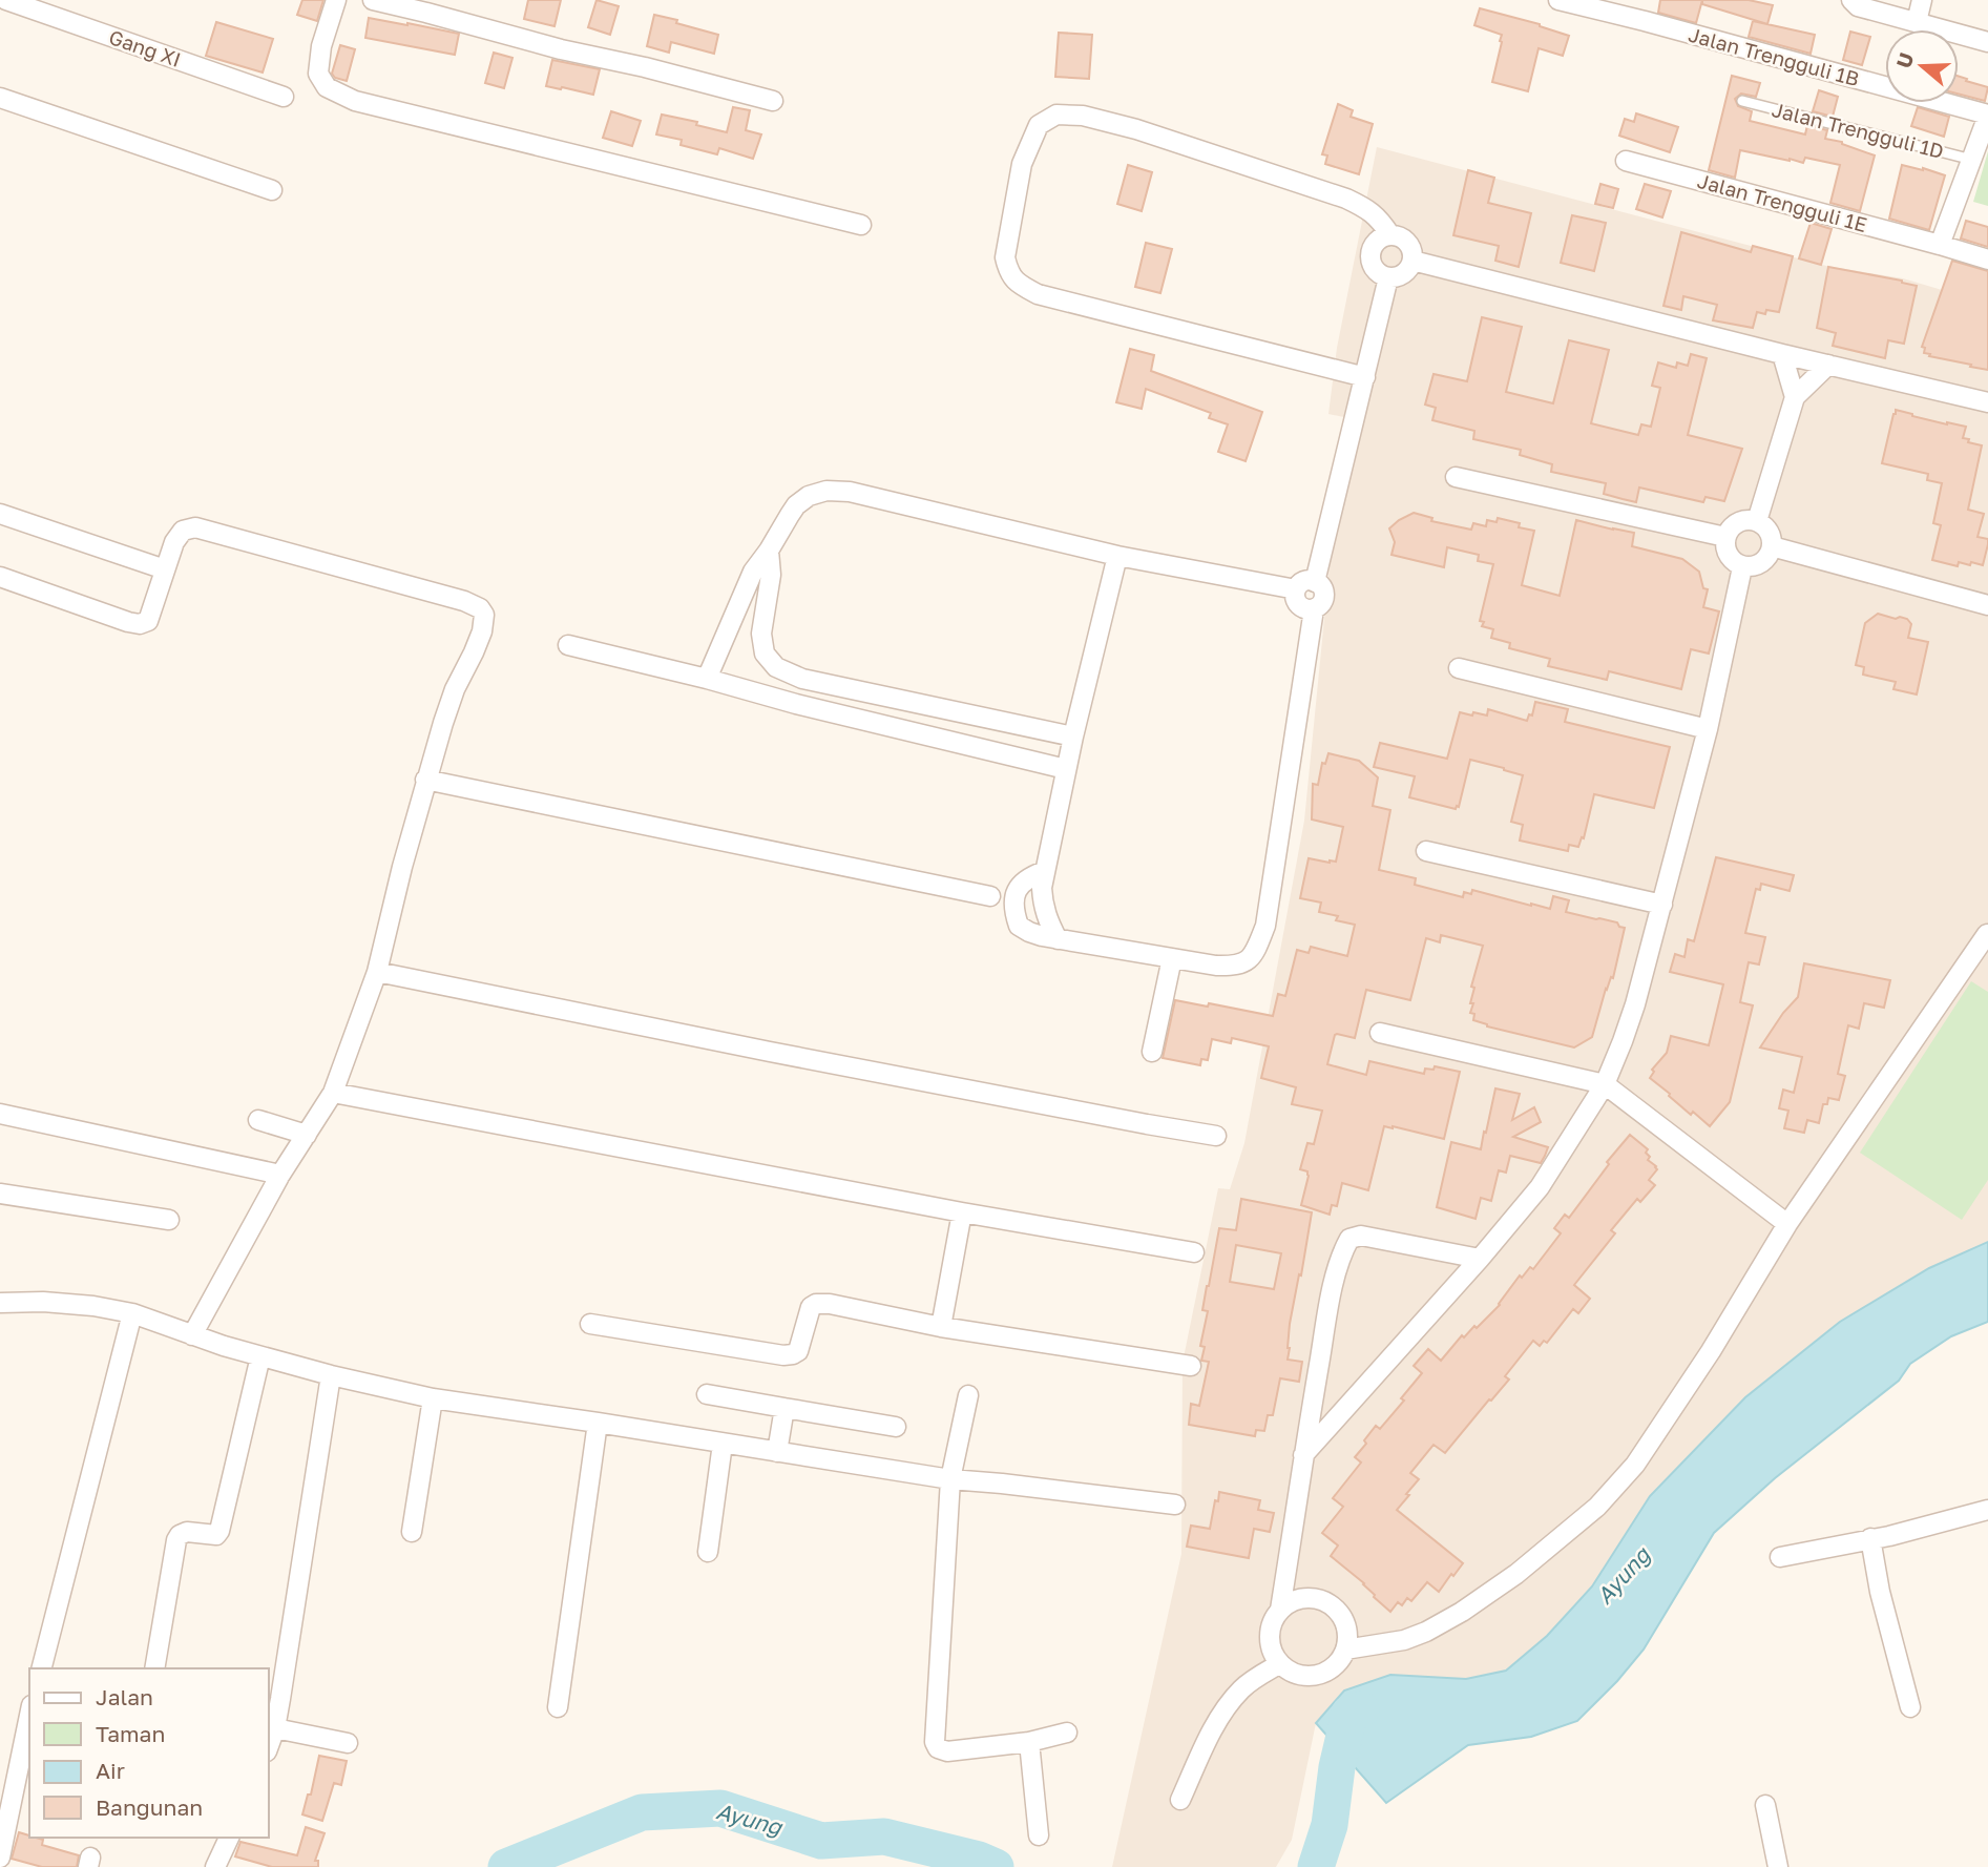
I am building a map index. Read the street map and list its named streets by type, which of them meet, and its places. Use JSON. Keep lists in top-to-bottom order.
{
  "streets": {
    "street": ["Gang XI", "Jalan Trengguli 1B", "Jalan Trengguli 1E"],
    "lane": ["Jalan Trengguli 1D"]
  },
  "water": ["Ayung"],
  "legend": [
    "Jalan",
    "Taman",
    "Air",
    "Bangunan"
  ],
  "north": "left"
}
